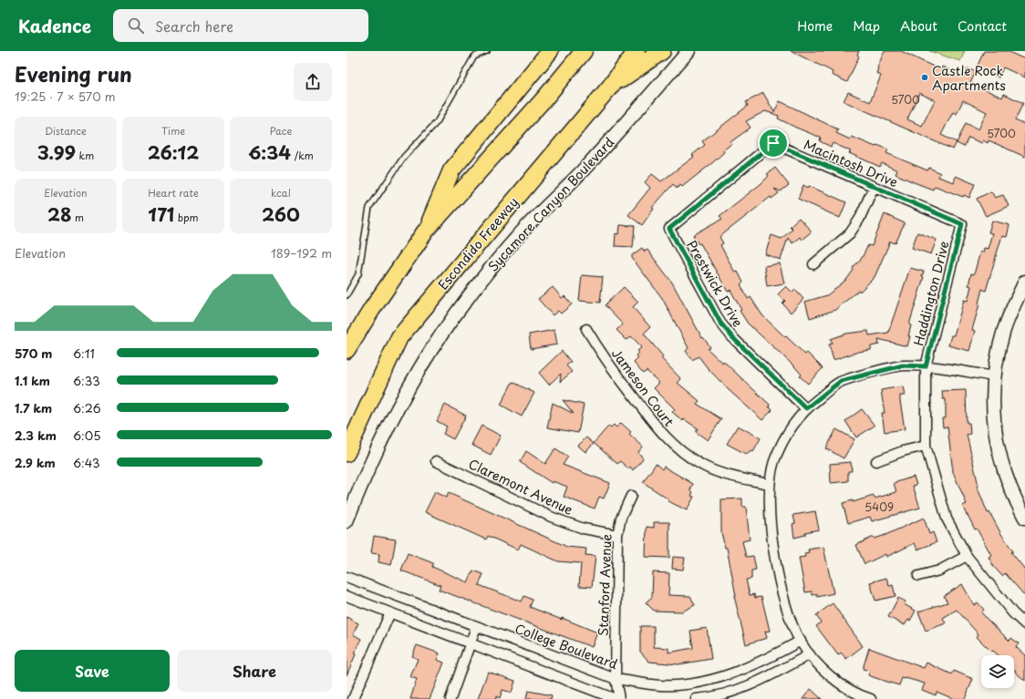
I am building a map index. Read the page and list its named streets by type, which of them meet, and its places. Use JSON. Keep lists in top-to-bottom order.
{
  "streets": {
    "highway": ["Escondido Freeway"],
    "street": [
      "Macintosh Drive",
      "Sycamore Canyon Boulevard",
      "Prestwick Drive",
      "Haddington Drive",
      "Jameson Court",
      "Claremont Avenue",
      "Stanford Avenue",
      "College Boulevard"
    ]
  },
  "crossings": [
    ["Macintosh Drive", "Prestwick Drive"],
    ["Macintosh Drive", "Haddington Drive"],
    ["Claremont Avenue", "Stanford Avenue"],
    ["Stanford Avenue", "College Boulevard"]
  ],
  "places": ["Castle Rock Apartments"],
  "house_numbers": ["5700", "5700", "5409"],
  "page": {
    "header": "Kadence",
    "search": "Search here",
    "nav": [
      "Home",
      "Map",
      "About",
      "Contact"
    ],
    "heading": ["Evening run", "19:25 · 7 × 570 m"],
    "stats": [
      ["Distance", "3.99 km"],
      ["Time", "26:12"],
      ["Pace", "6:34 /km"],
      ["Elevation", "28 m"],
      ["Heart rate", "171 bpm"],
      ["kcal", "260"]
    ],
    "chart": ["Elevation", "189–192 m"],
    "list": [
      {
        "name": "570 m",
        "note": "6:11"
      },
      {
        "name": "1.1 km",
        "note": "6:33"
      },
      {
        "name": "1.7 km",
        "note": "6:26"
      },
      {
        "name": "2.3 km",
        "note": "6:05"
      },
      {
        "name": "2.9 km",
        "note": "6:43"
      }
    ],
    "buttons": ["Save", "Share"]
  }
}
